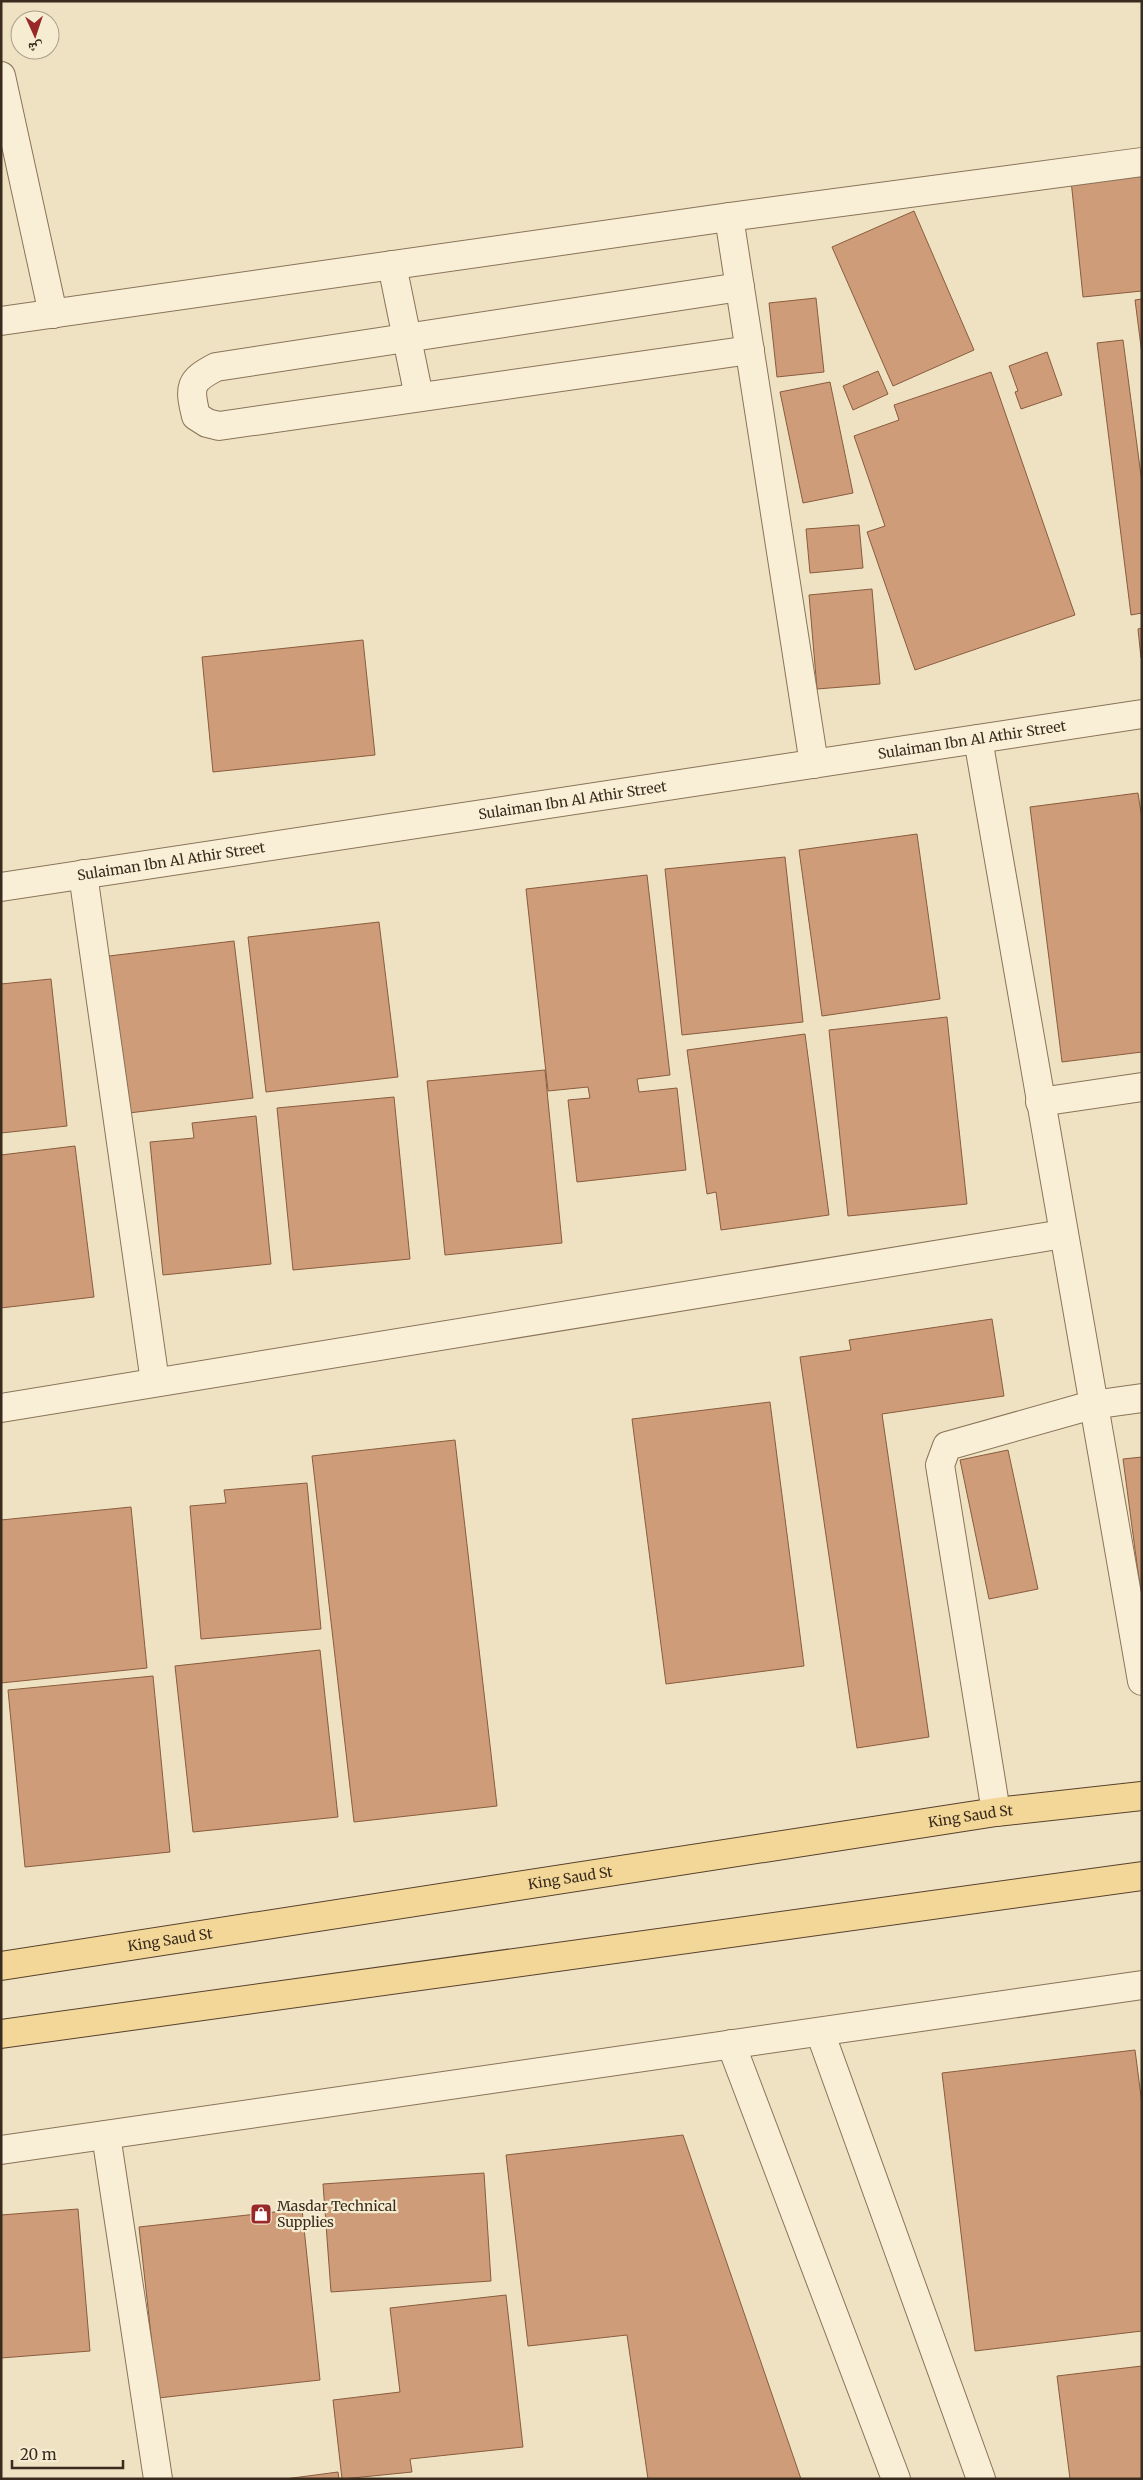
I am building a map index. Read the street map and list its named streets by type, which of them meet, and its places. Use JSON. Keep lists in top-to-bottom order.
{
  "streets": {
    "main road": ["King Saud St"],
    "street": ["Sulaiman Ibn Al Athir Street"]
  },
  "places": {
    "shop": ["Masdar Technical Supplies"]
  },
  "scale_bar": "20 m",
  "north": "bottom"
}
